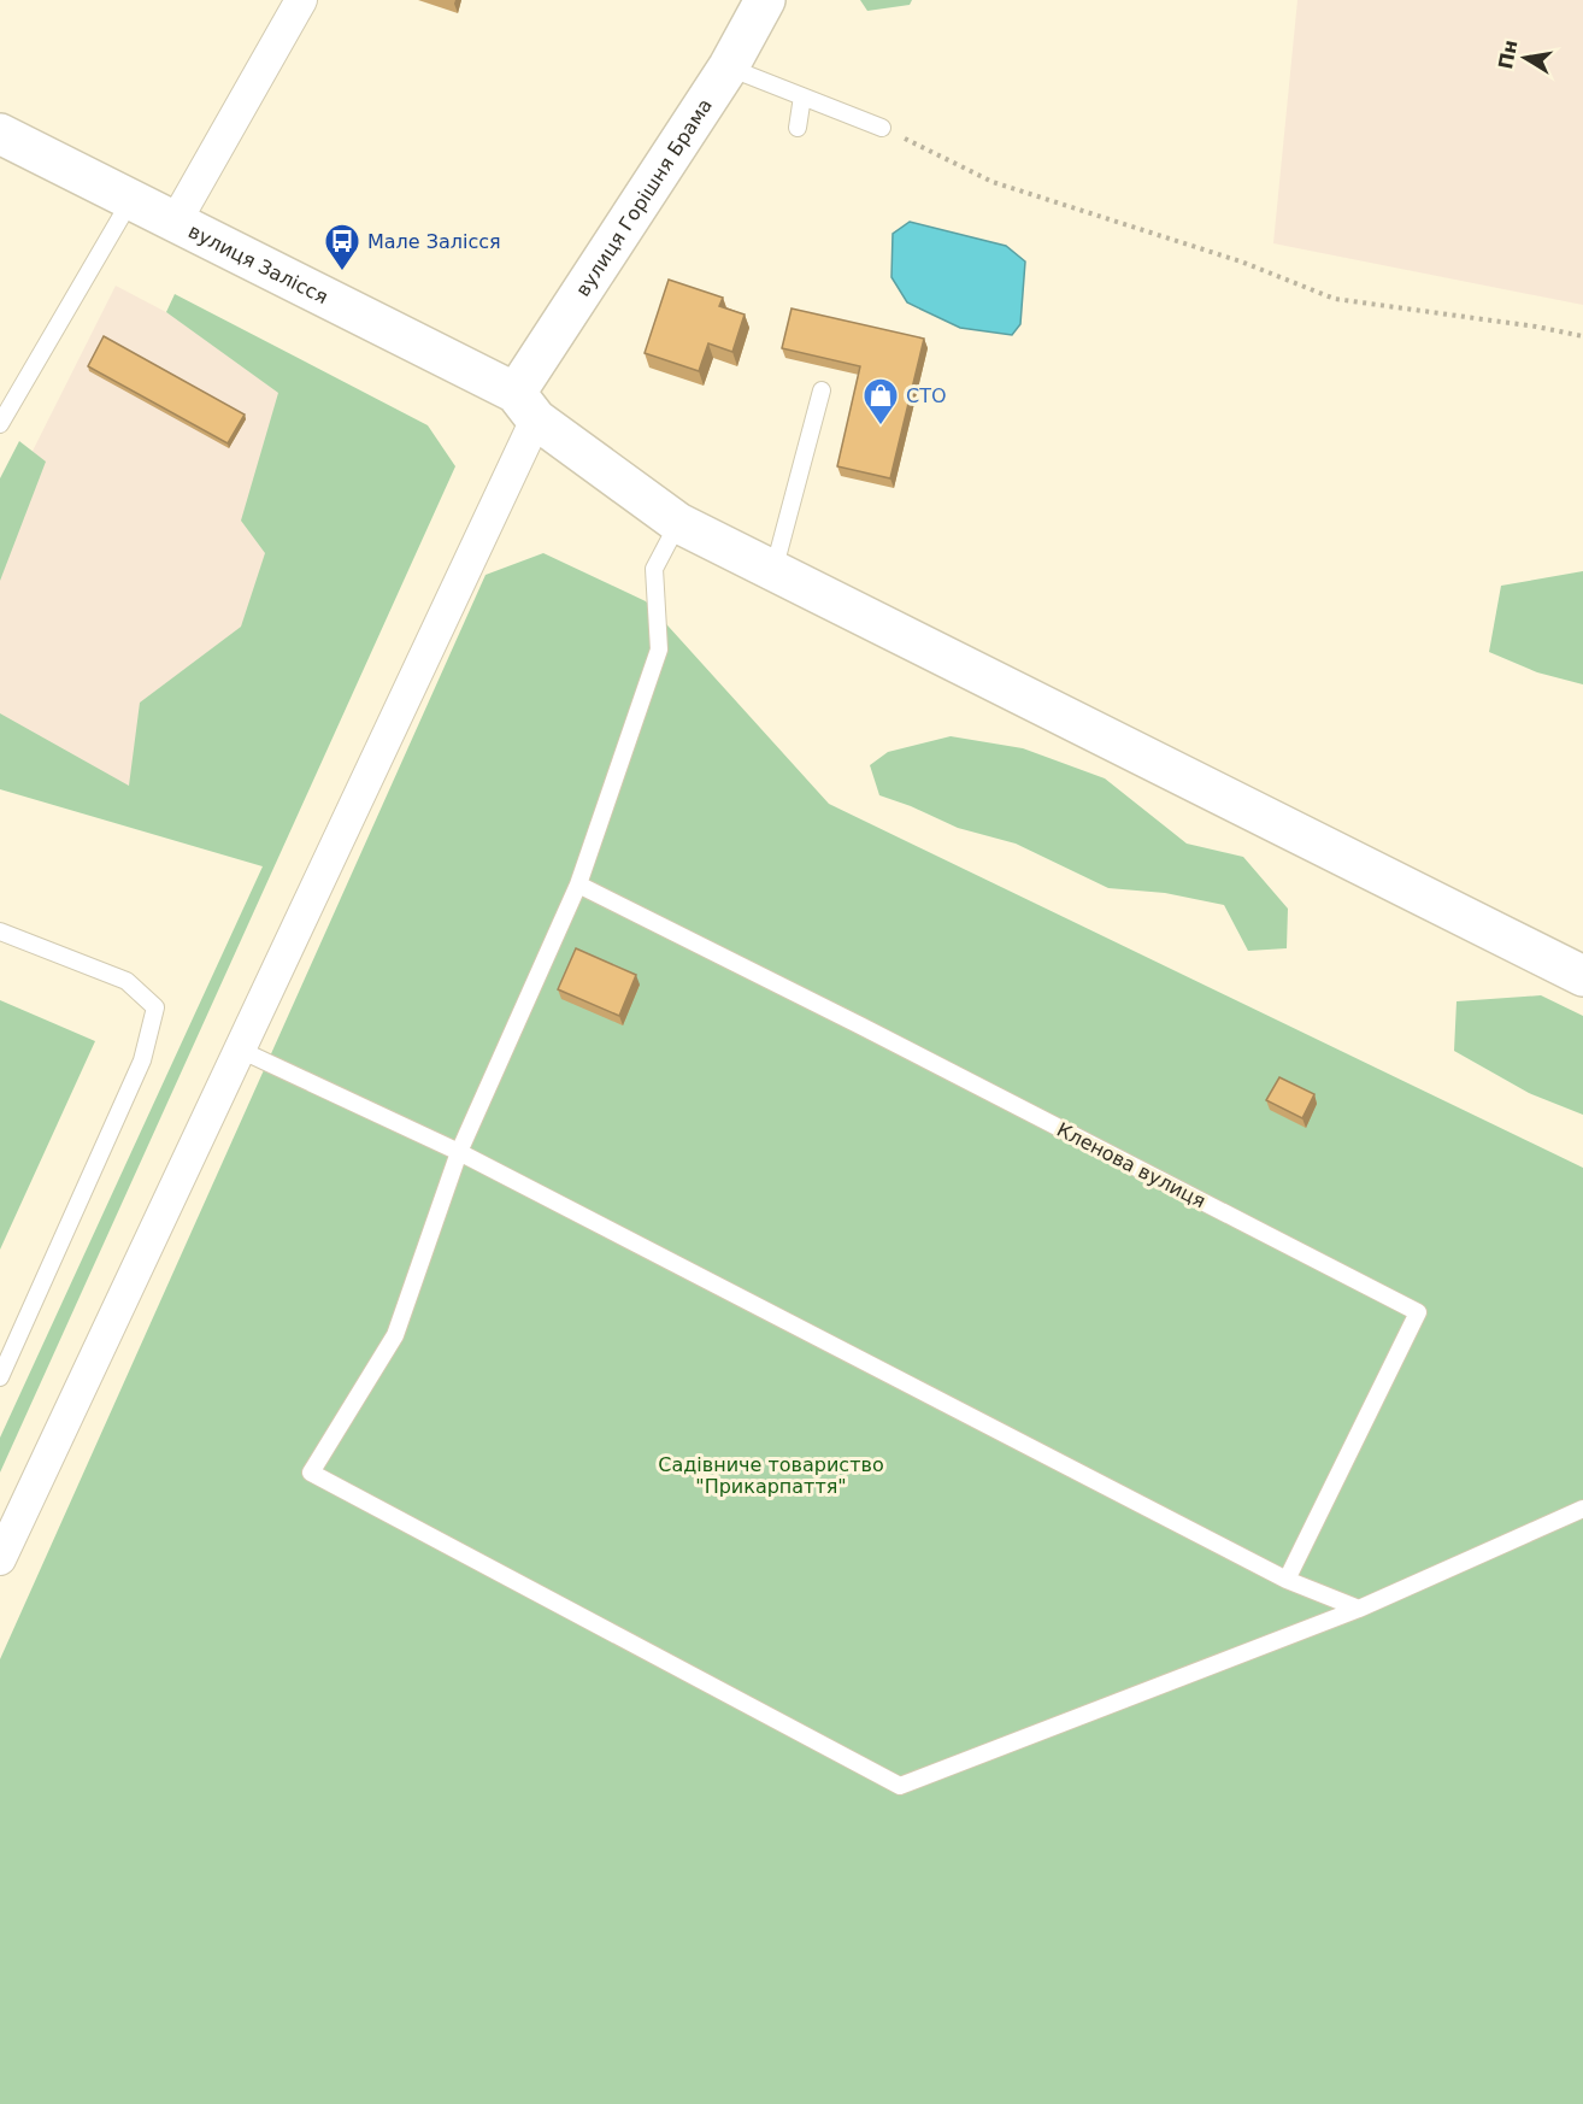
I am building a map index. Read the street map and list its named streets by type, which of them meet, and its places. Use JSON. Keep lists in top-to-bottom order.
{
  "streets": {
    "main road": ["вулиця Горішня Брама", "вулиця Залісся"],
    "lane": ["Кленова вулиця"]
  },
  "crossings": [
    ["вулиця Горішня Брама", "вулиця Залісся"]
  ],
  "parks": ["Садівниче товариство \"Прикарпаття\""],
  "places": {
    "bus stop": ["Мале Залісся"],
    "shop": ["СТО"]
  },
  "north": "left"
}
